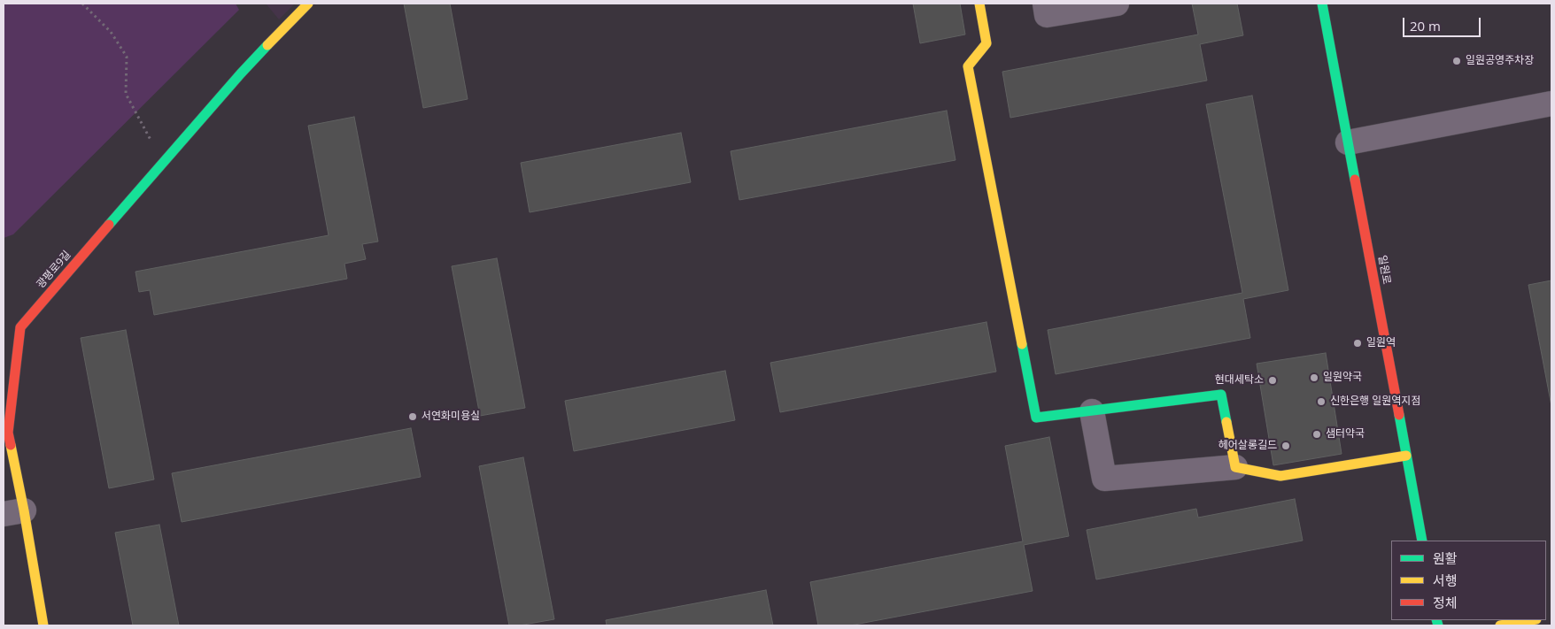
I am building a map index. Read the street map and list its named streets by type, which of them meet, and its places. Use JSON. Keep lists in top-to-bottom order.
{
  "streets": {
    "street": ["광평로9길", "일원로"]
  },
  "places": [
    "일원공영주차장",
    "일원역",
    "일원약국",
    "현대세탁소",
    "신한은행 일원역지점",
    "서연화미용실",
    "샘터약국",
    "헤어살롱길드"
  ],
  "legend": ["원활", "서행", "정체"],
  "scale_bar": "20 m"
}
